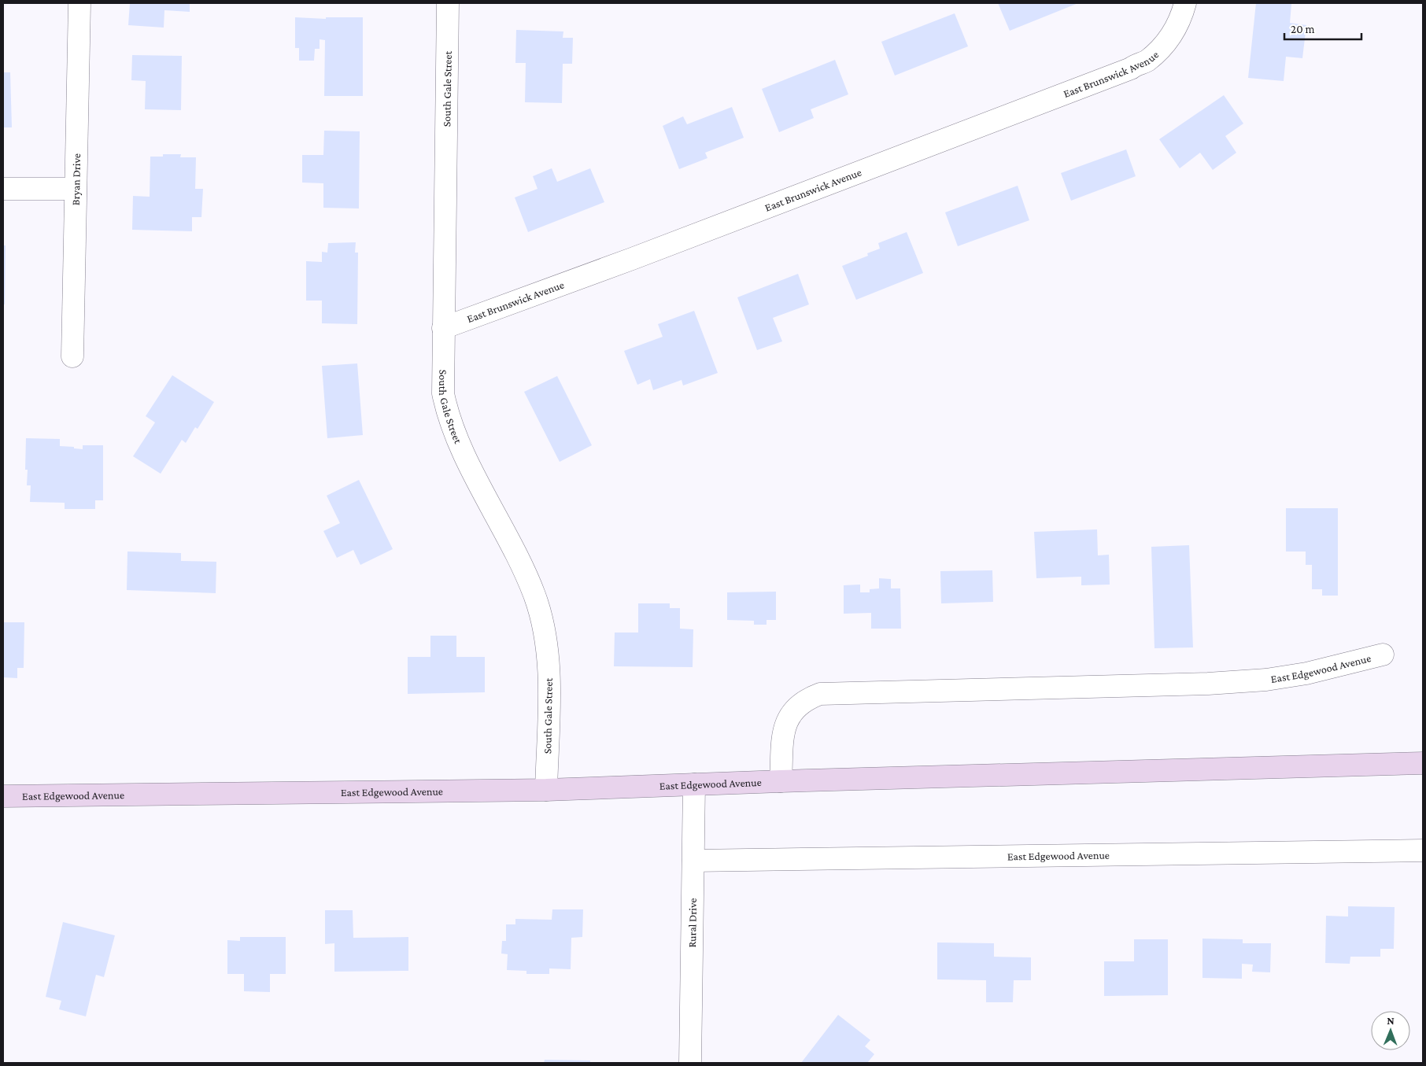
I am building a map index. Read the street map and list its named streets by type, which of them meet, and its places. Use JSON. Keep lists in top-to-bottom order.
{
  "streets": {
    "main road": ["East Edgewood Avenue"],
    "street": [
      "East Brunswick Avenue",
      "South Gale Street",
      "Bryan Drive",
      "Rural Drive"
    ]
  },
  "crossings": [
    ["East Brunswick Avenue", "South Gale Street"],
    ["South Gale Street", "East Edgewood Avenue"],
    ["East Edgewood Avenue", "Rural Drive"]
  ],
  "scale_bar": "20 m",
  "north": "top"
}
